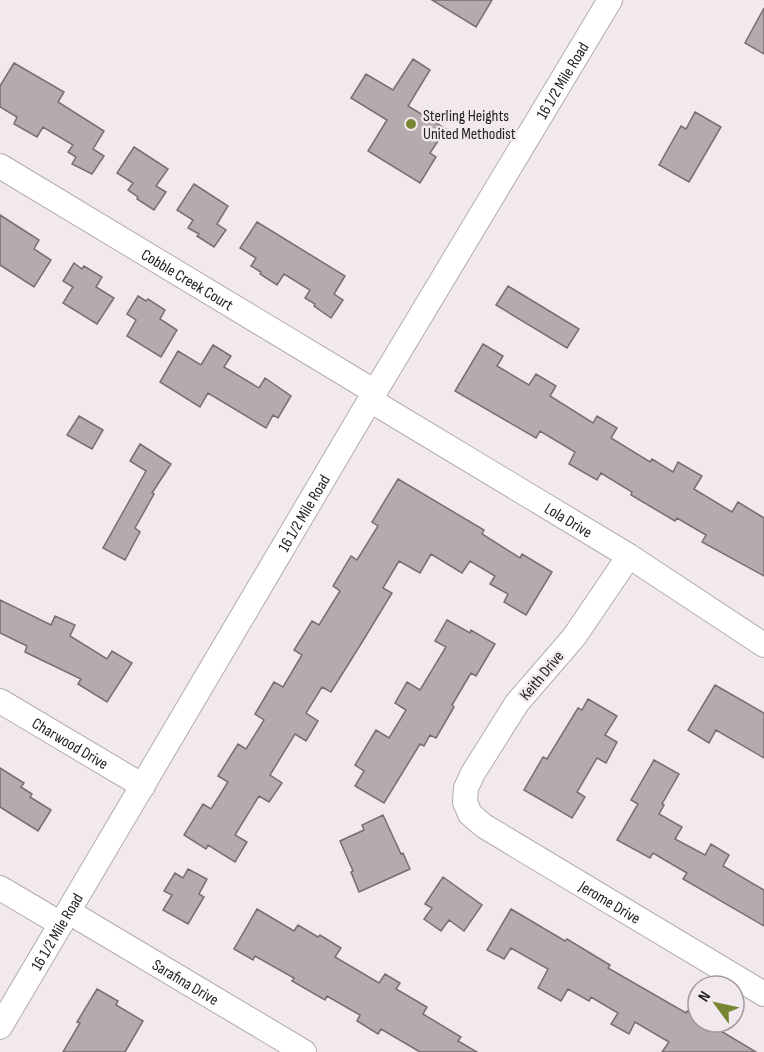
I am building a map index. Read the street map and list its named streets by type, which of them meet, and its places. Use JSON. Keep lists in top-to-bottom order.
{
  "streets": {
    "street": [
      "16 1/2 Mile Road",
      "Cobble Creek Court",
      "Lola Drive",
      "Keith Drive",
      "Charwood Drive",
      "Jerome Drive",
      "Sarafina Drive"
    ]
  },
  "crossings": [
    ["16 1/2 Mile Road", "Cobble Creek Court"],
    ["16 1/2 Mile Road", "Lola Drive"],
    ["16 1/2 Mile Road", "Charwood Drive"],
    ["16 1/2 Mile Road", "Sarafina Drive"],
    ["Cobble Creek Court", "Lola Drive"],
    ["Lola Drive", "Keith Drive"],
    ["Keith Drive", "Jerome Drive"]
  ],
  "places": ["Sterling Heights United Methodist"],
  "north": "top left"
}
